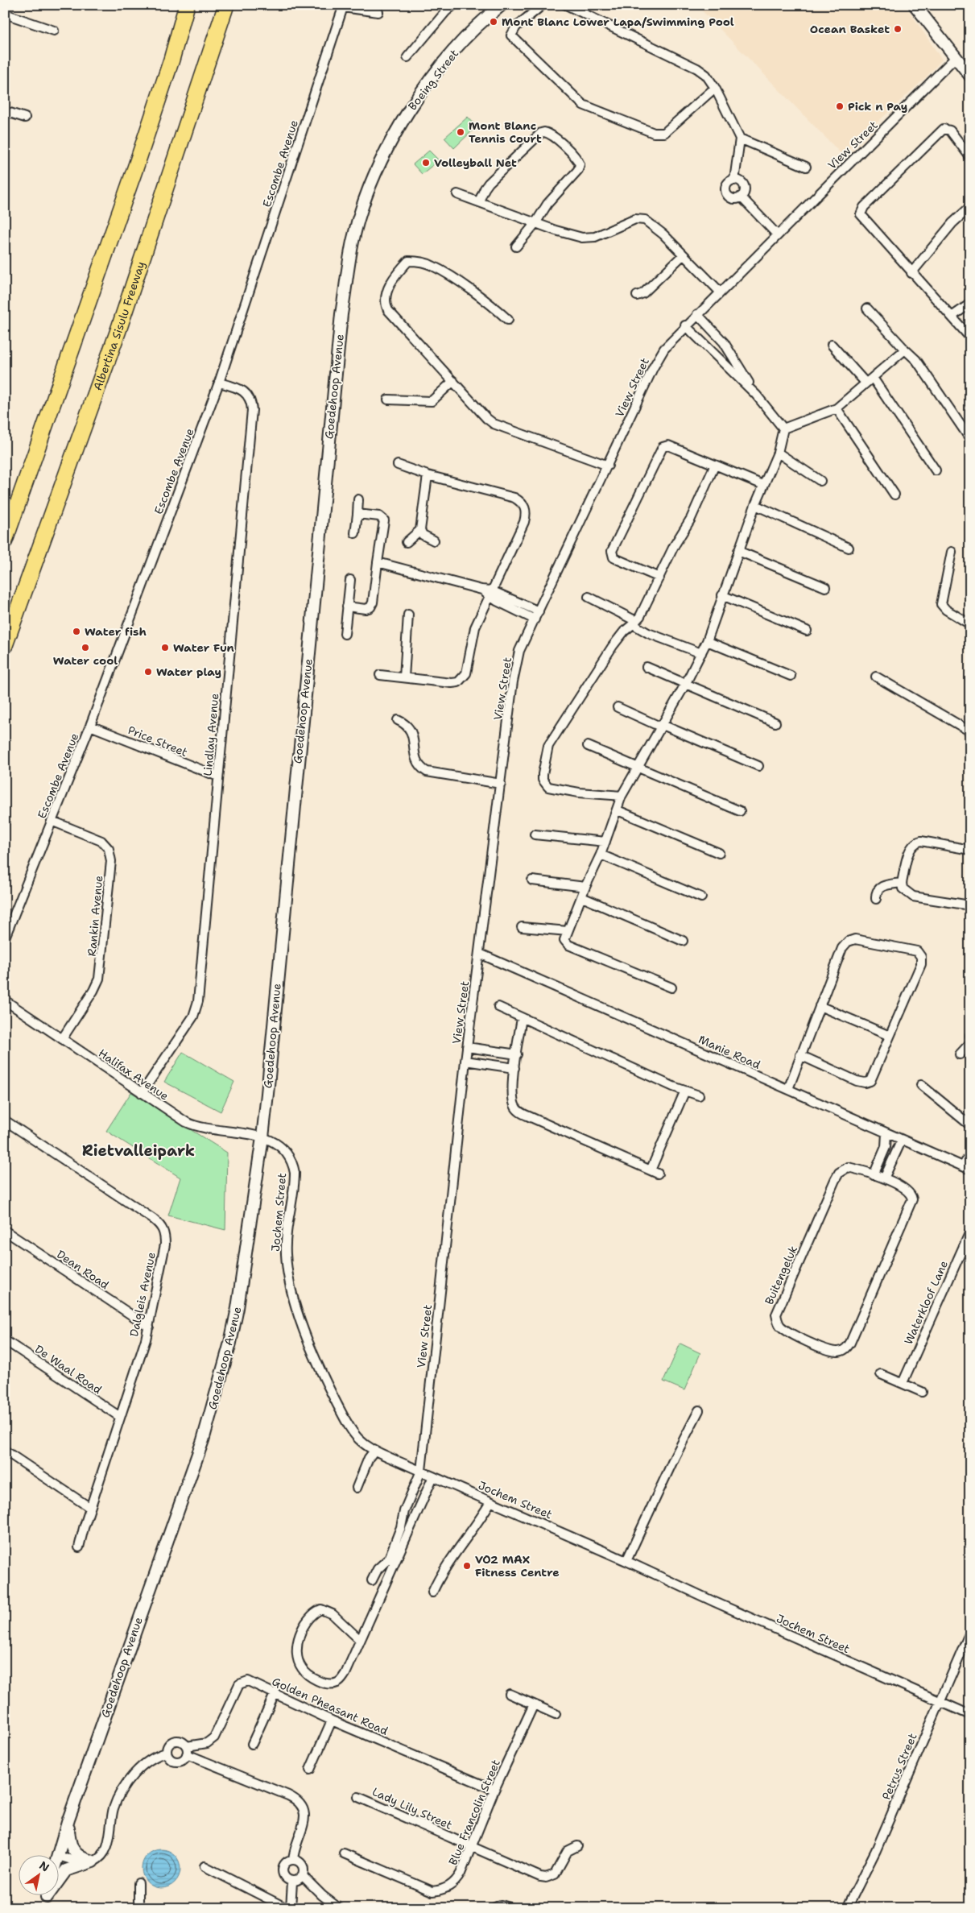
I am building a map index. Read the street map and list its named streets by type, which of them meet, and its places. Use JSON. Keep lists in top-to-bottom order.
{
  "streets": {
    "highway": ["Albertina Sisulu Freeway"],
    "main road": ["Boeing Street", "Goedehoop Avenue"],
    "street": [
      "View Street",
      "Escombe Avenue",
      "Lindlay Avenue",
      "Price Street",
      "Rankin Avenue",
      "Manie Road",
      "Halifax Avenue",
      "Jochem Street",
      "Dean Road",
      "Buitengeluk",
      "Dalgleis Avenue",
      "Waterkloof Lane",
      "De Waal Road",
      "Golden Pheasant Road",
      "Petrus Street",
      "Lady Lily Street",
      "Blue Francolin Street"
    ]
  },
  "crossings": [
    ["Boeing Street", "Goedehoop Avenue"],
    ["View Street", "Manie Road"],
    ["View Street", "Jochem Street"],
    ["Escombe Avenue", "Lindlay Avenue"],
    ["Escombe Avenue", "Price Street"],
    ["Escombe Avenue", "Rankin Avenue"],
    ["Goedehoop Avenue", "Halifax Avenue"],
    ["Goedehoop Avenue", "Jochem Street"],
    ["Lindlay Avenue", "Price Street"],
    ["Lindlay Avenue", "Halifax Avenue"],
    ["Rankin Avenue", "Halifax Avenue"],
    ["Halifax Avenue", "Jochem Street"],
    ["Jochem Street", "Petrus Street"],
    ["Dean Road", "Dalgleis Avenue"],
    ["Dalgleis Avenue", "De Waal Road"],
    ["Golden Pheasant Road", "Blue Francolin Street"],
    ["Lady Lily Street", "Blue Francolin Street"]
  ],
  "districts": ["Rietvalleipark"],
  "places": [
    "Mont Blanc Lower Lapa/Swimming Pool",
    "Ocean Basket",
    "Pick n Pay",
    "Mont Blanc Tennis Court",
    "Volleyball Net",
    "Water fish",
    "Water cool",
    "Water Fun",
    "Water play",
    "VO2 MAX Fitness Centre"
  ],
  "north": "top right"
}
